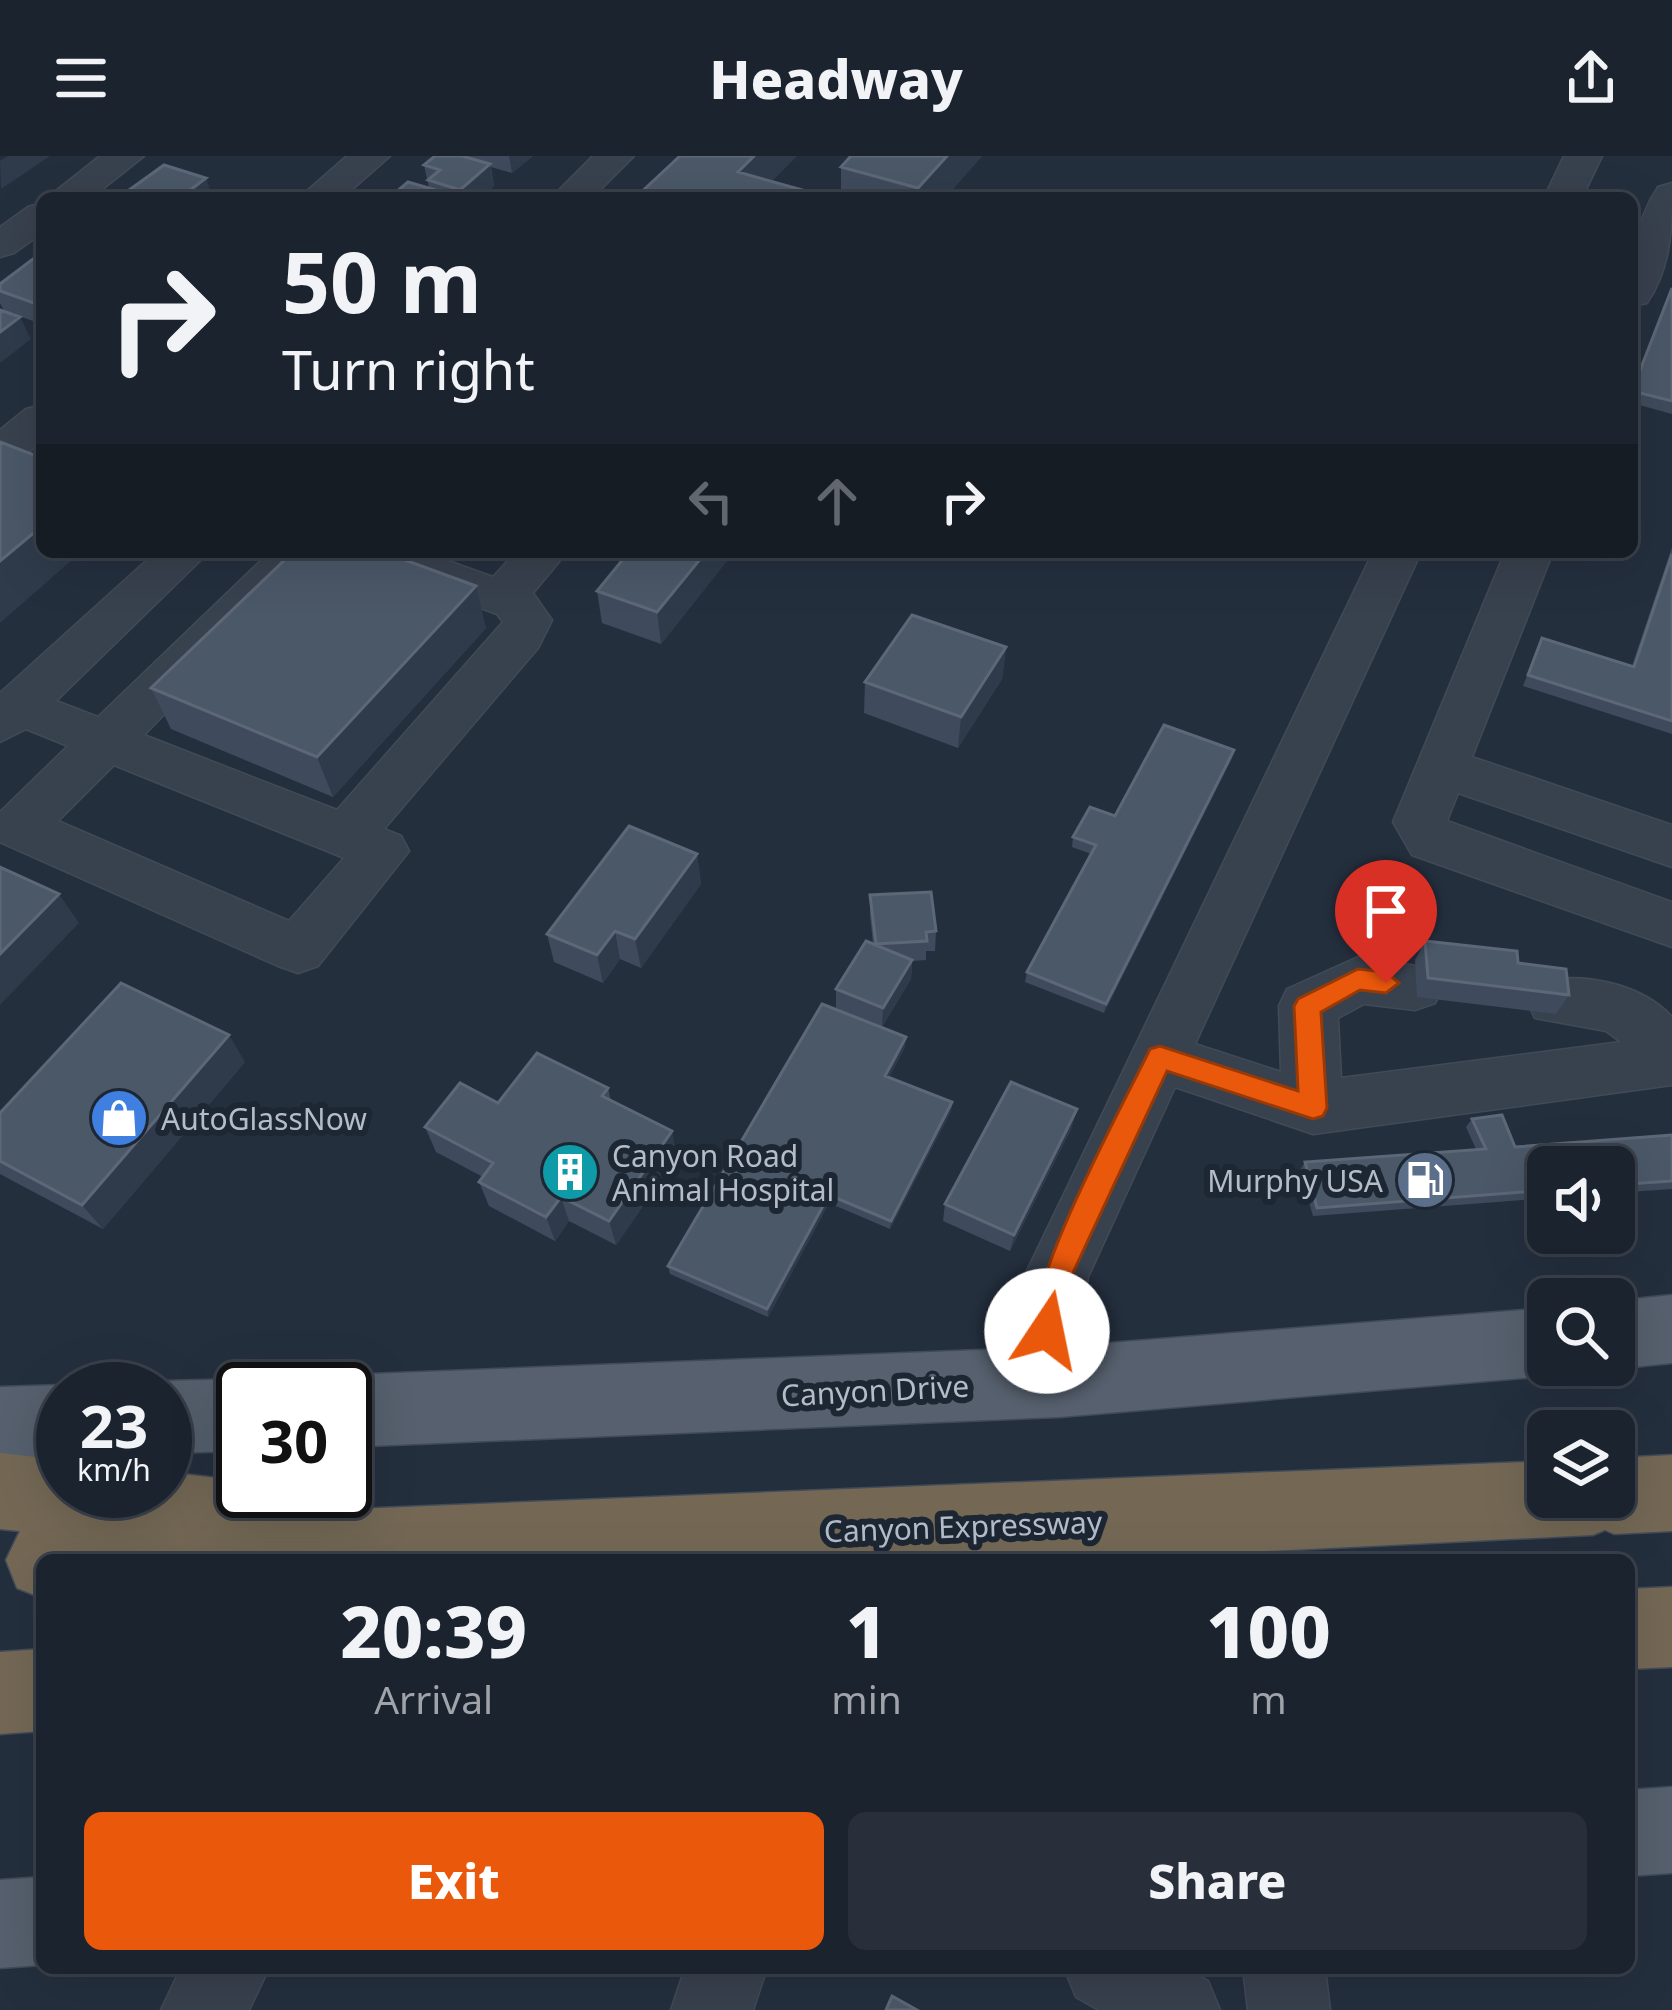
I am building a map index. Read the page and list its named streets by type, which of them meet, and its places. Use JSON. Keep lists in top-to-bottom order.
{
  "streets": {
    "highway": ["Canyon Expressway"],
    "main road": ["Canyon Drive"]
  },
  "places": {
    "shop": ["AutoGlassNow"],
    "building": ["Canyon Road Animal Hospital"],
    "fuel station": ["Murphy USA"]
  },
  "page": {
    "header": "Headway",
    "turn": ["50 m", "Turn right"],
    "speed": "23 km/h",
    "limit": "30",
    "eta": [
      "20:39",
      "Arrival",
      "1",
      "min",
      "100",
      "m"
    ],
    "buttons": ["Exit", "Share"]
  }
}
